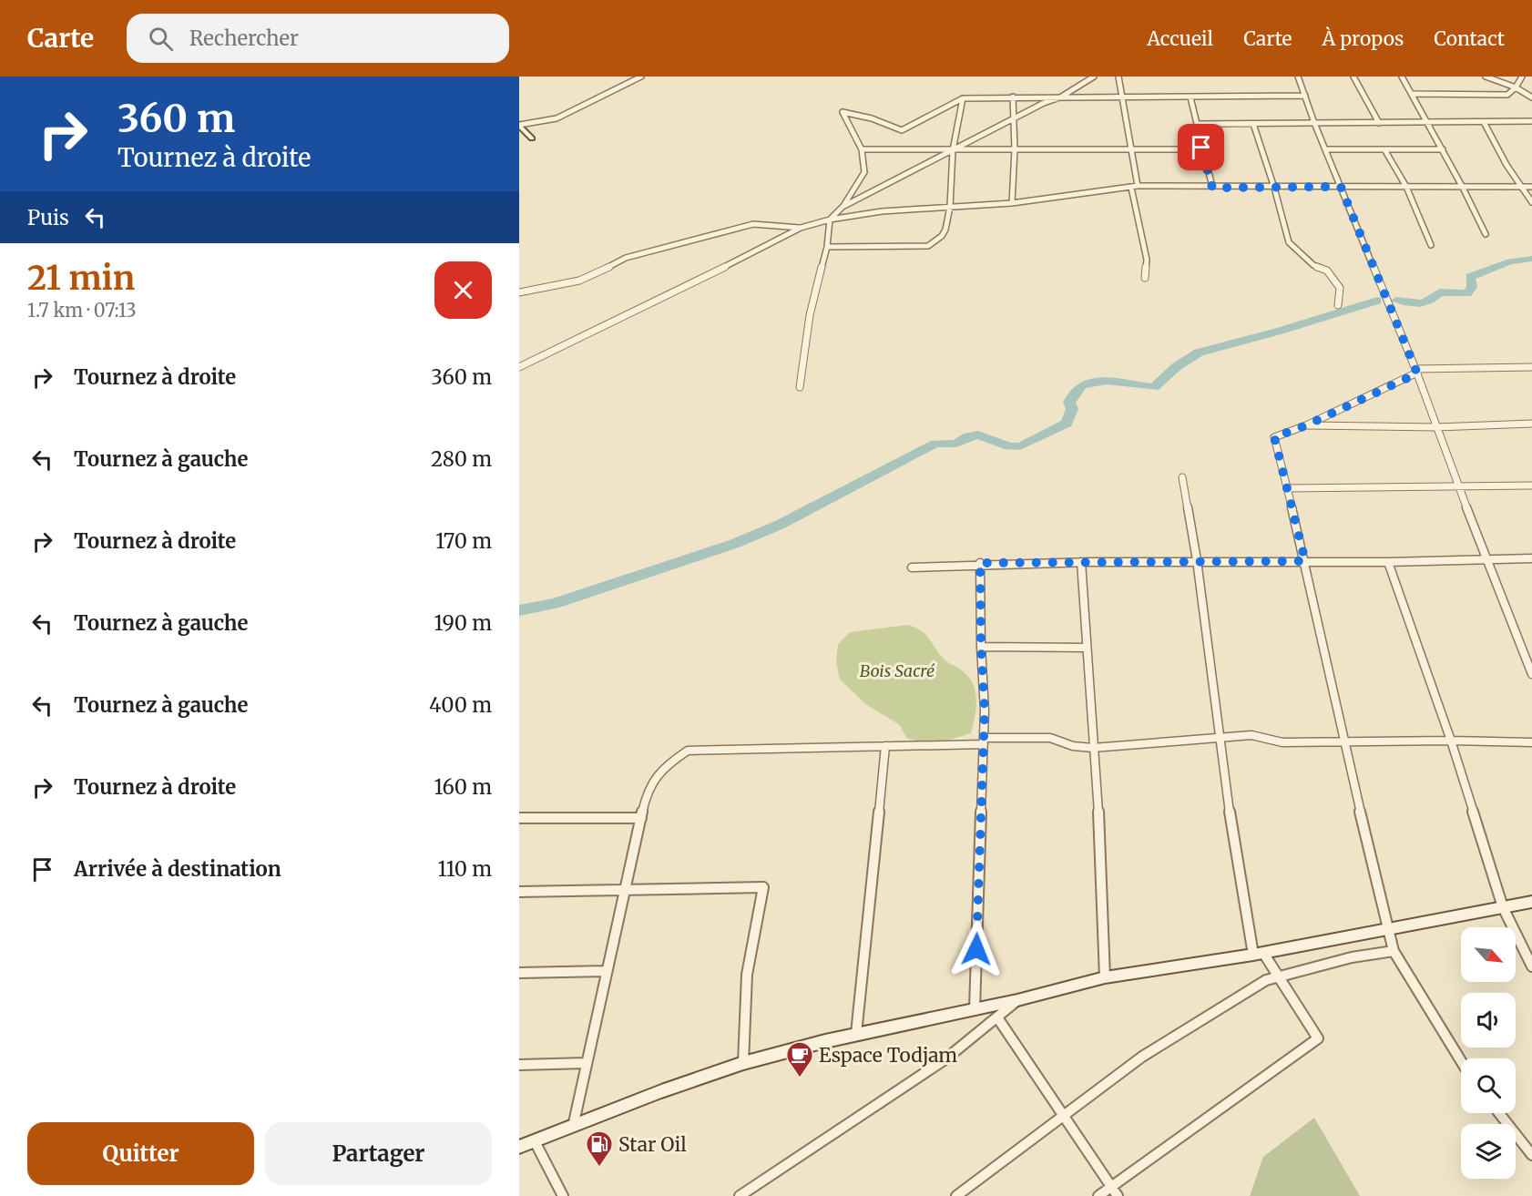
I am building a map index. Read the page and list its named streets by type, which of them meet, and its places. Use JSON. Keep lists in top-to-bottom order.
{
  "parks": ["Bois Sacré"],
  "places": {
    "cafe": ["Espace Todjam"],
    "fuel station": ["Star Oil"]
  },
  "north": "bottom right",
  "page": {
    "header": "Carte",
    "search": "Rechercher",
    "nav": [
      "Accueil",
      "Carte",
      "À propos",
      "Contact"
    ],
    "turn": ["360 m", "Tournez à droite"],
    "then": "Puis",
    "heading": ["21 min", "1.7 km · 07:13"],
    "list": [
      {
        "name": "Tournez à droite",
        "value": "360 m"
      },
      {
        "name": "Tournez à gauche",
        "value": "280 m"
      },
      {
        "name": "Tournez à droite",
        "value": "170 m"
      },
      {
        "name": "Tournez à gauche",
        "value": "190 m"
      },
      {
        "name": "Tournez à gauche",
        "value": "400 m"
      },
      {
        "name": "Tournez à droite",
        "value": "160 m"
      },
      {
        "name": "Arrivée à destination",
        "value": "110 m"
      }
    ],
    "buttons": ["Quitter", "Partager"]
  }
}
